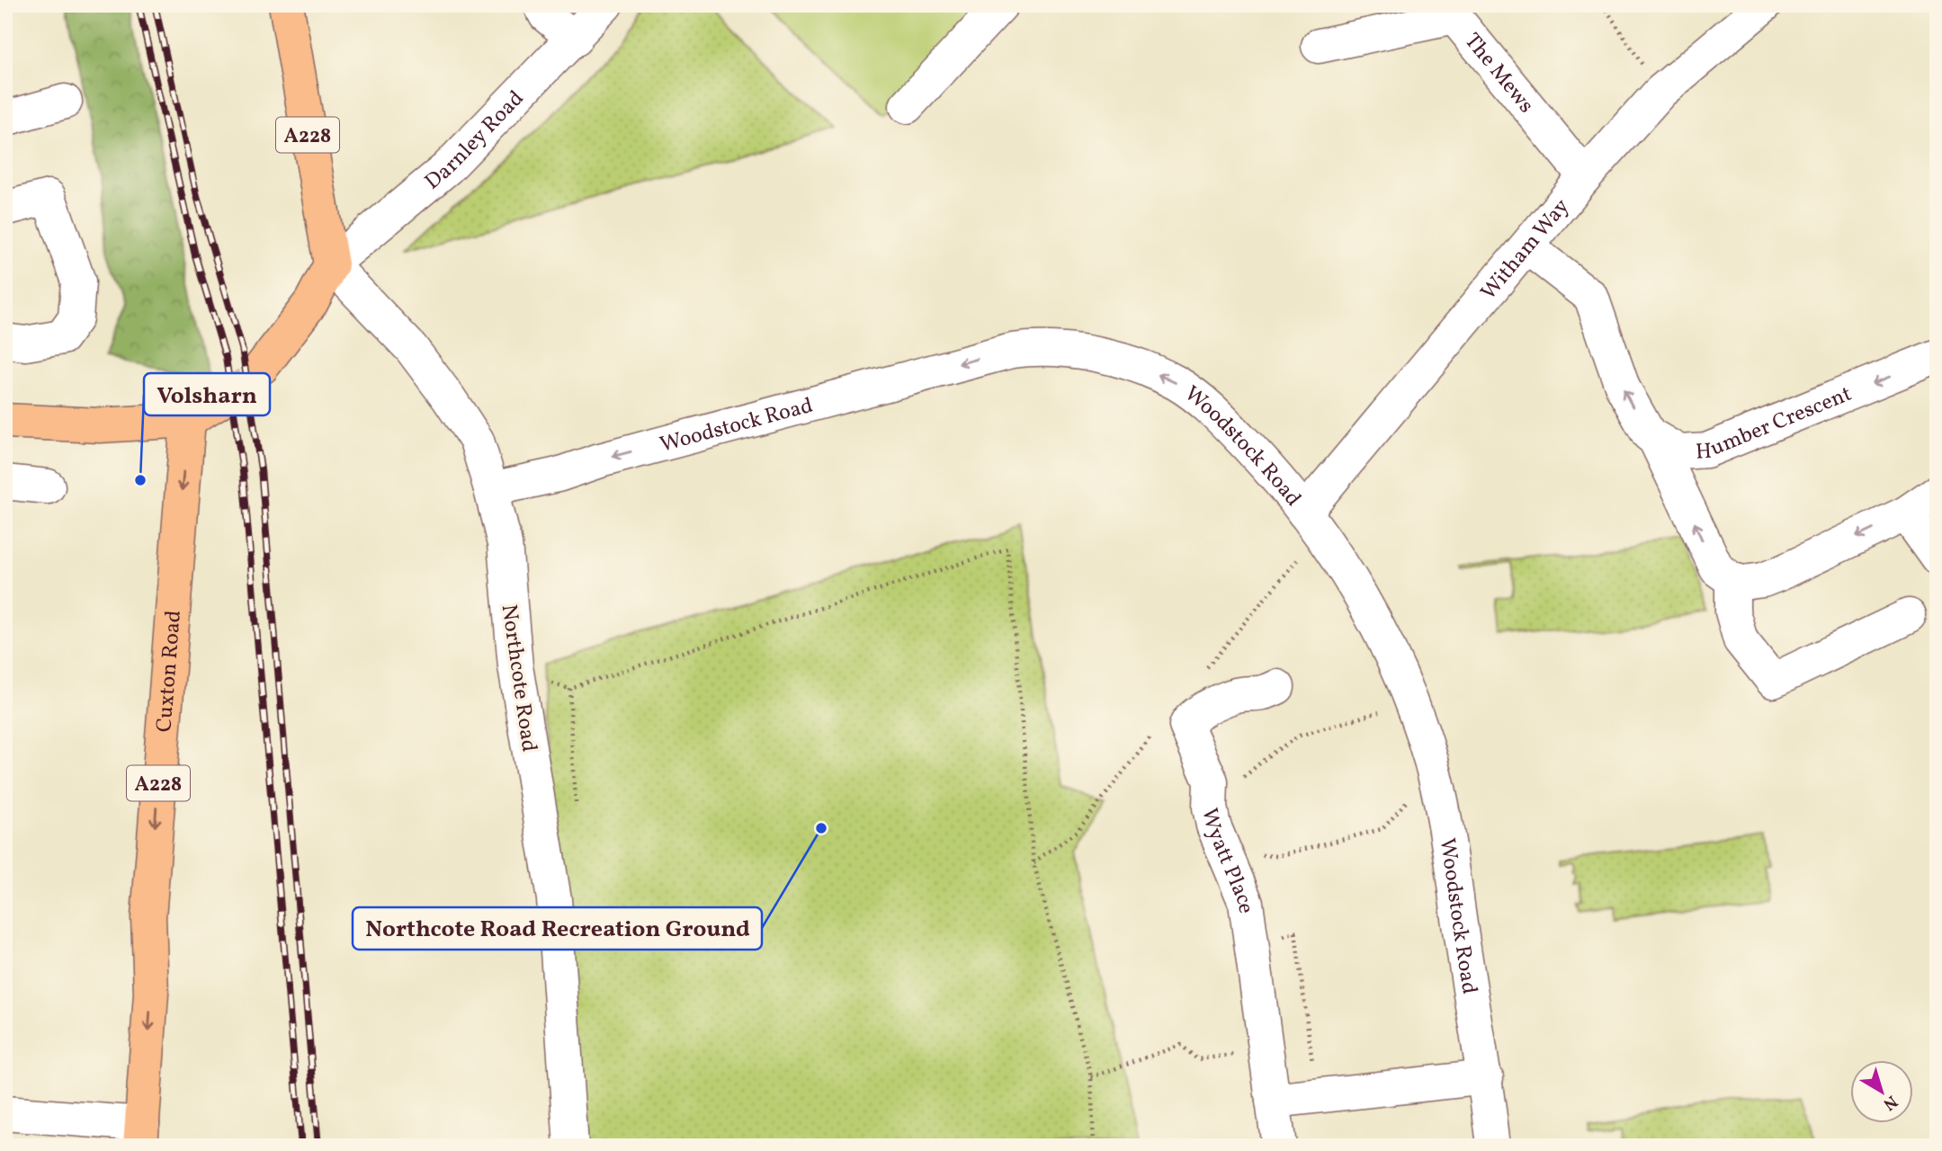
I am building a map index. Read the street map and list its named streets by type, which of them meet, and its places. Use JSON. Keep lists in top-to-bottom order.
{
  "streets": {
    "main road": ["A228", "Cuxton Road"],
    "street": [
      "The Mews",
      "Darnley Road",
      "Witham Way",
      "Humber Crescent",
      "Woodstock Road",
      "Northcote Road",
      "Wyatt Place"
    ]
  },
  "crossings": [
    ["The Mews", "Witham Way"],
    ["A228", "Darnley Road"],
    ["A228", "Northcote Road"],
    ["Darnley Road", "Northcote Road"],
    ["Witham Way", "Humber Crescent"],
    ["Witham Way", "Woodstock Road"],
    ["Woodstock Road", "Northcote Road"]
  ],
  "one_way": ["Woodstock Road", "Cuxton Road"],
  "places": ["Volsharn", "Northcote Road Recreation Ground"],
  "north": "bottom right"
}
